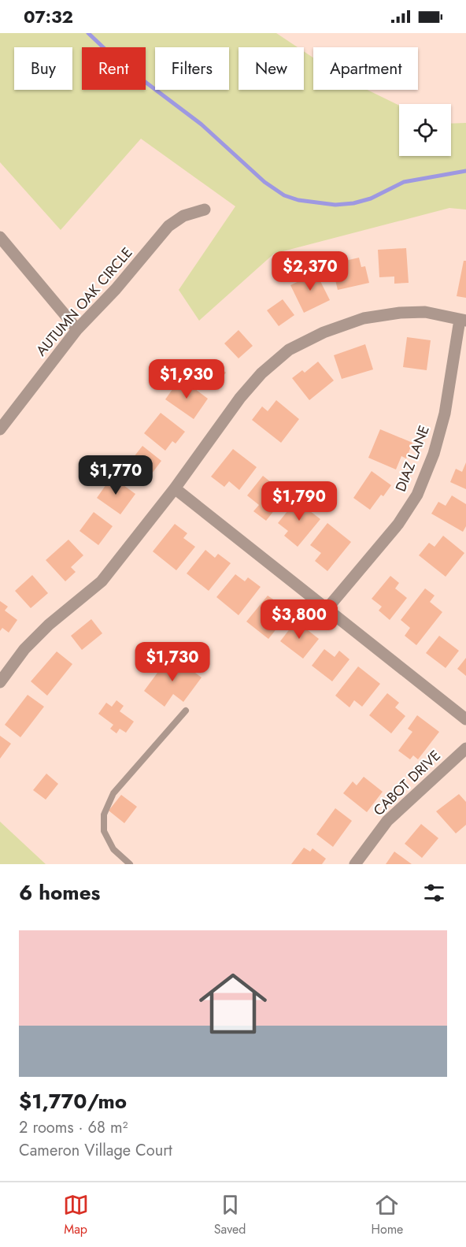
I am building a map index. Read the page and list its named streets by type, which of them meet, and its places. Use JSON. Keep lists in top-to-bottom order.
{
  "streets": {
    "street": ["AUTUMN OAK CIRCLE", "DIAZ LANE", "CABOT DRIVE"]
  },
  "page": {
    "status": "07:32",
    "chip": [
      "Buy",
      "Rent",
      "Filters",
      "New",
      "Apartment"
    ],
    "price": [
      "$2,370",
      "$1,930",
      "$1,770",
      "$1,790",
      "$3,800",
      "$1,730"
    ],
    "heading": "6 homes",
    "list": [
      {
        "name": "$1,770/mo",
        "note": "2 rooms · 68 m² · Cameron Village Court"
      }
    ],
    "tabs": ["Map", "Saved", "Home"]
  }
}
